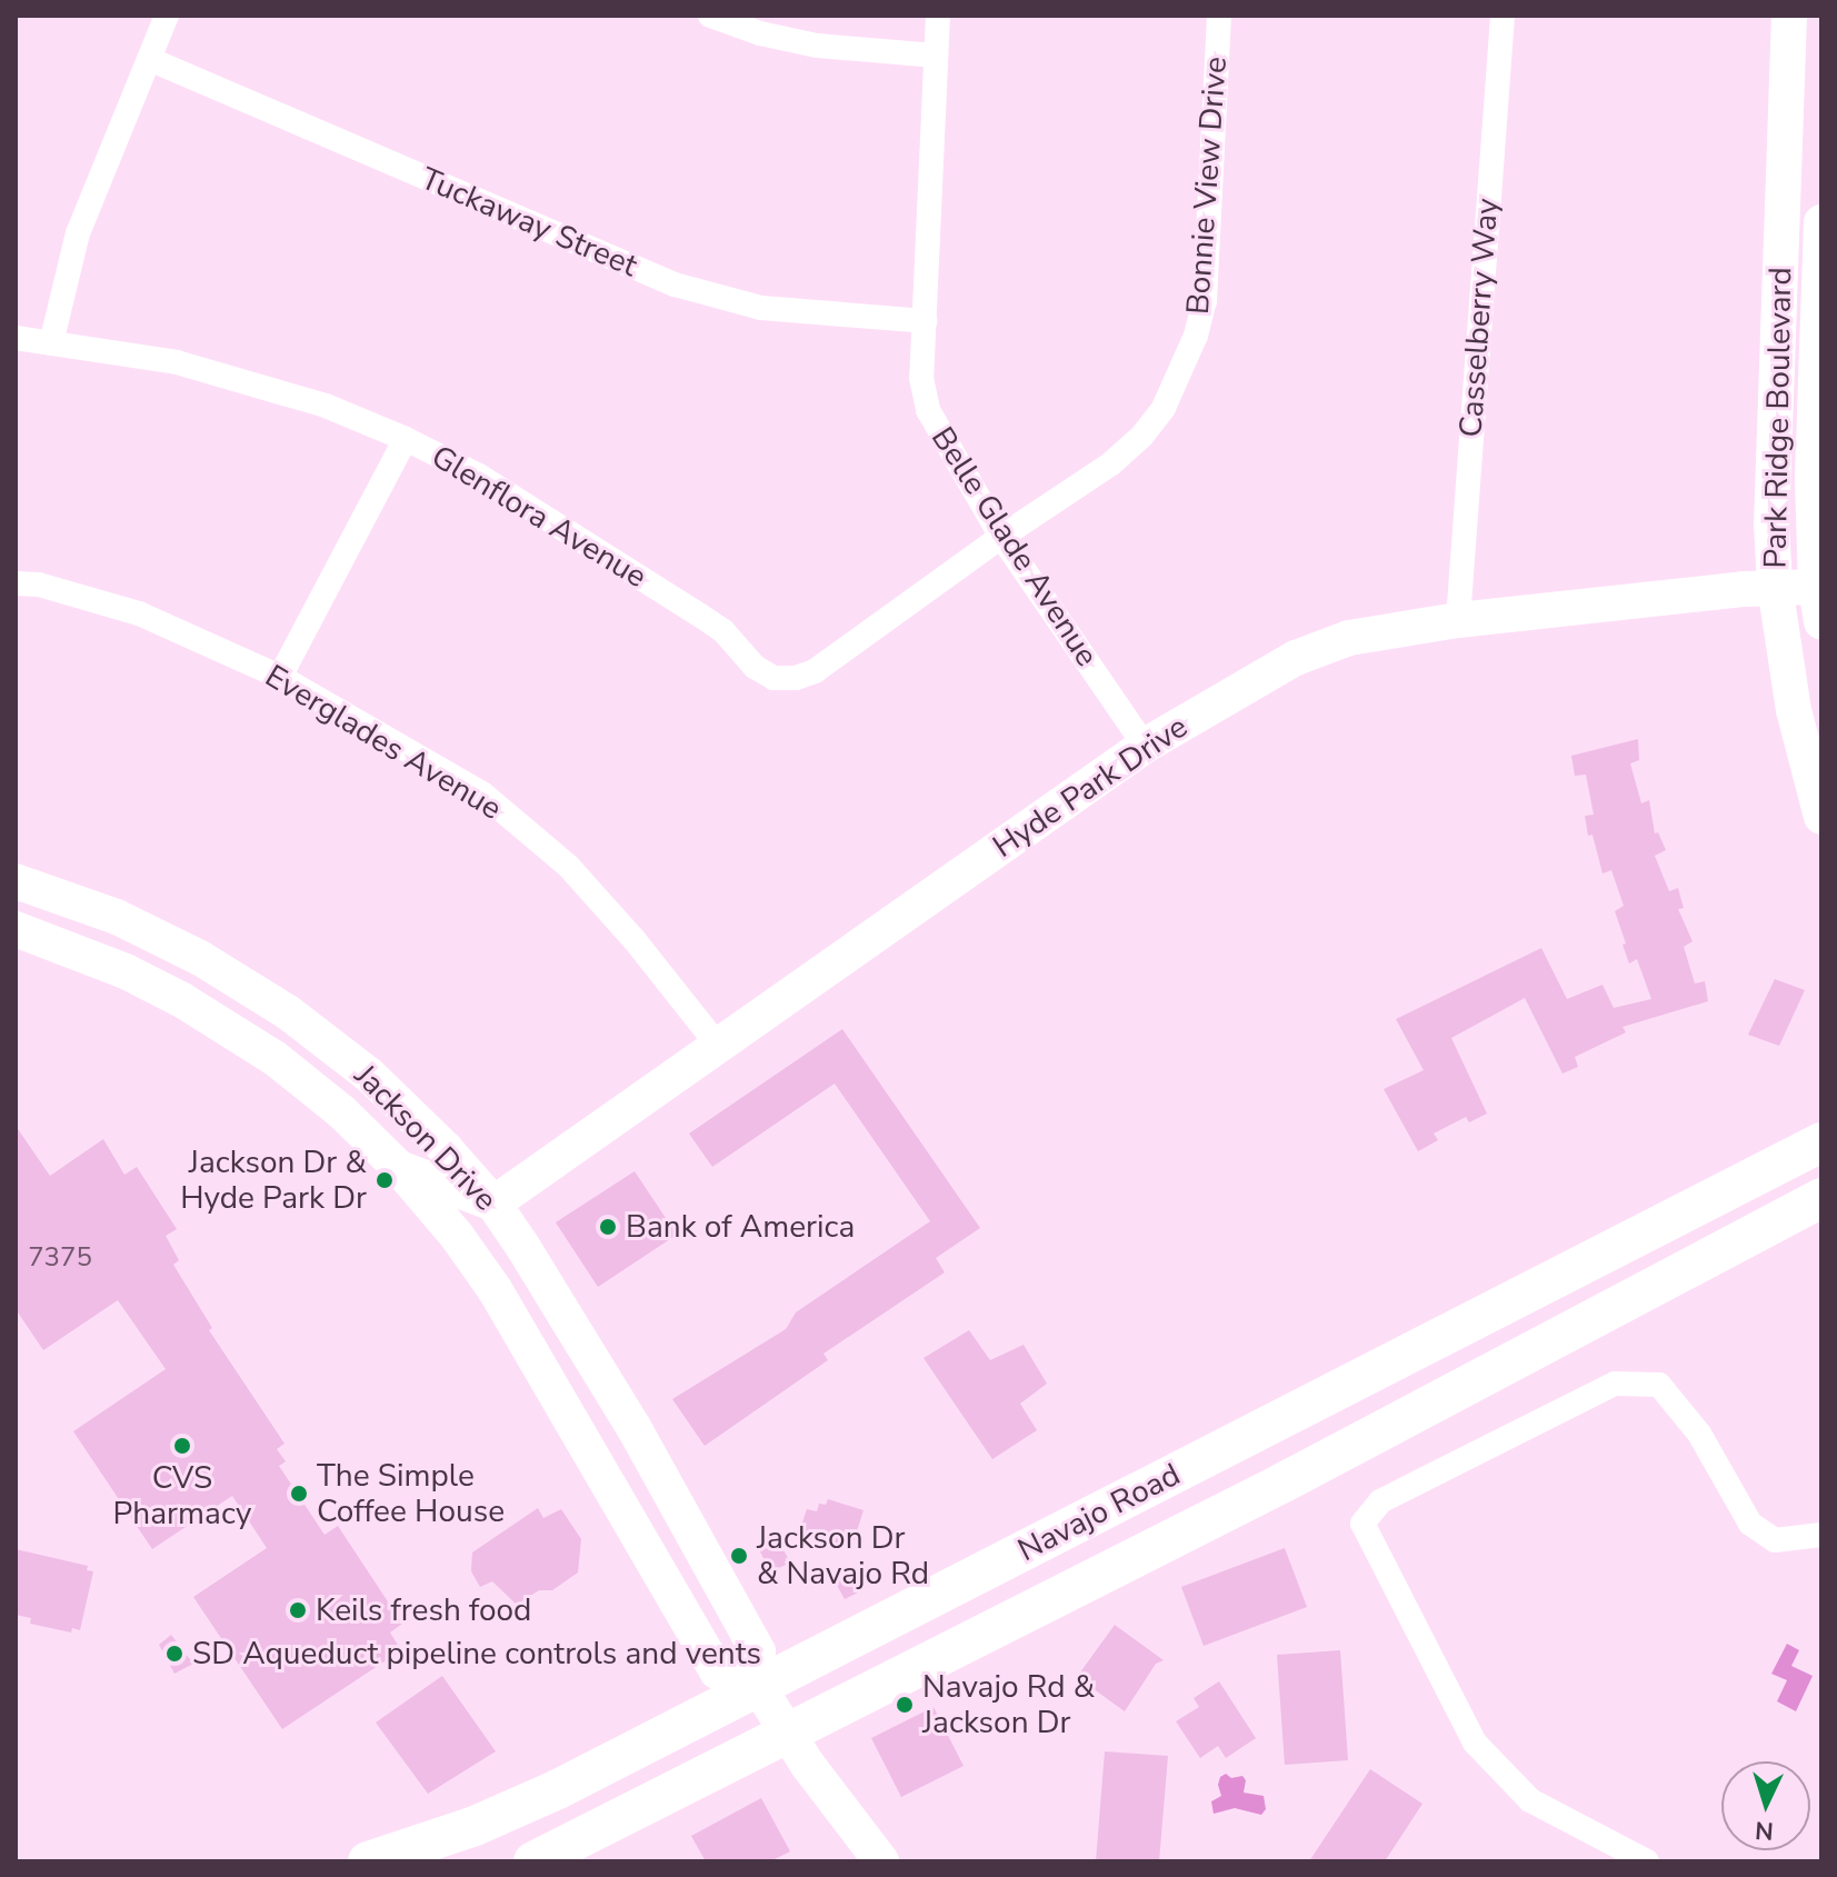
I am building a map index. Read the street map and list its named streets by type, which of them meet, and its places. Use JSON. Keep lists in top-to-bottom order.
{
  "streets": {
    "main road": [
      "Park Ridge Boulevard",
      "Hyde Park Drive",
      "Jackson Drive",
      "Navajo Road"
    ],
    "street": [
      "Bonnie View Drive",
      "Tuckaway Street",
      "Casselberry Way",
      "Glenflora Avenue",
      "Belle Glade Avenue",
      "Everglades Avenue"
    ]
  },
  "crossings": [
    ["Bonnie View Drive", "Glenflora Avenue"],
    ["Bonnie View Drive", "Belle Glade Avenue"],
    ["Tuckaway Street", "Belle Glade Avenue"],
    ["Casselberry Way", "Hyde Park Drive"],
    ["Park Ridge Boulevard", "Hyde Park Drive"],
    ["Glenflora Avenue", "Belle Glade Avenue"],
    ["Belle Glade Avenue", "Hyde Park Drive"],
    ["Everglades Avenue", "Hyde Park Drive"],
    ["Hyde Park Drive", "Jackson Drive"],
    ["Jackson Drive", "Navajo Road"]
  ],
  "places": [
    "Jackson Dr & Hyde Park Dr",
    "Bank of America",
    "CVS Pharmacy",
    "The Simple Coffee House",
    "Jackson Dr & Navajo Rd",
    "Keils fresh food",
    "SD Aqueduct pipeline controls and vents",
    "Navajo Rd & Jackson Dr"
  ],
  "house_numbers": ["7375"],
  "north": "bottom"
}
